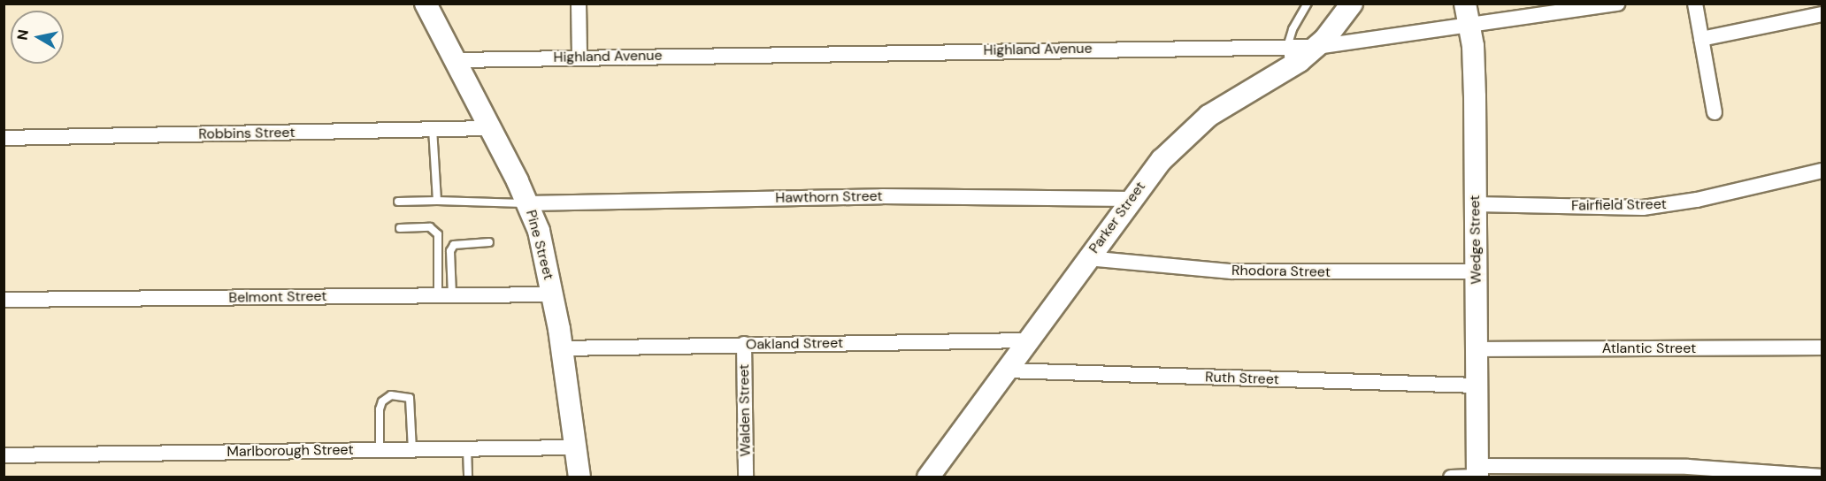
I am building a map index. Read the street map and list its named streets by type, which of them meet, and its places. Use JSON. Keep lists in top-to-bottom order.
{
  "streets": {
    "street": [
      "Highland Avenue",
      "Robbins Street",
      "Hawthorn Street",
      "Fairfield Street",
      "Parker Street",
      "Wedge Street",
      "Pine Street",
      "Rhodora Street",
      "Belmont Street",
      "Oakland Street",
      "Atlantic Street",
      "Ruth Street",
      "Walden Street",
      "Marlborough Street"
    ]
  },
  "crossings": [
    ["Highland Avenue", "Parker Street"],
    ["Highland Avenue", "Pine Street"],
    ["Robbins Street", "Pine Street"],
    ["Hawthorn Street", "Parker Street"],
    ["Hawthorn Street", "Pine Street"],
    ["Fairfield Street", "Wedge Street"],
    ["Parker Street", "Rhodora Street"],
    ["Parker Street", "Oakland Street"],
    ["Parker Street", "Ruth Street"],
    ["Wedge Street", "Rhodora Street"],
    ["Wedge Street", "Atlantic Street"],
    ["Wedge Street", "Ruth Street"],
    ["Pine Street", "Belmont Street"],
    ["Pine Street", "Oakland Street"],
    ["Pine Street", "Marlborough Street"],
    ["Oakland Street", "Walden Street"]
  ],
  "north": "left"
}
